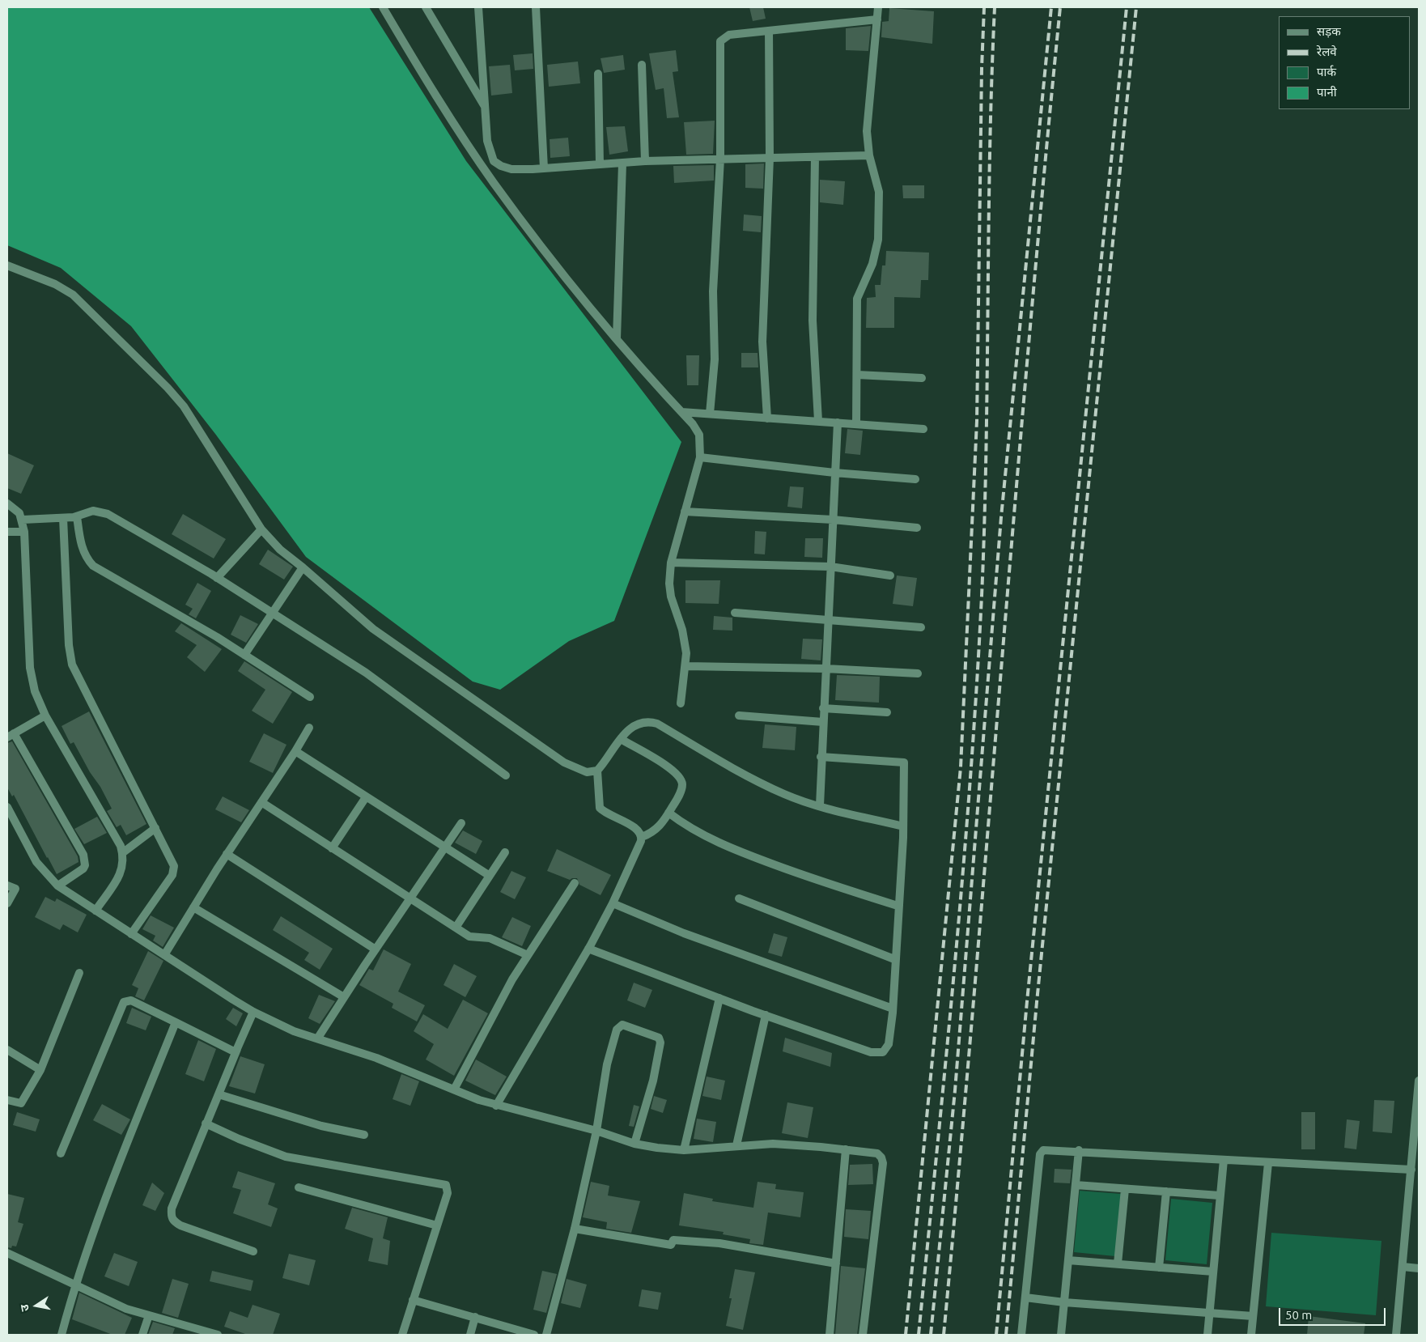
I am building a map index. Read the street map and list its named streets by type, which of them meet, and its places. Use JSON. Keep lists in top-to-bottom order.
{
  "legend": [
    "सड़क",
    "रेलवे",
    "पार्क",
    "पानी"
  ],
  "scale_bar": "50 m",
  "north": "left"
}
